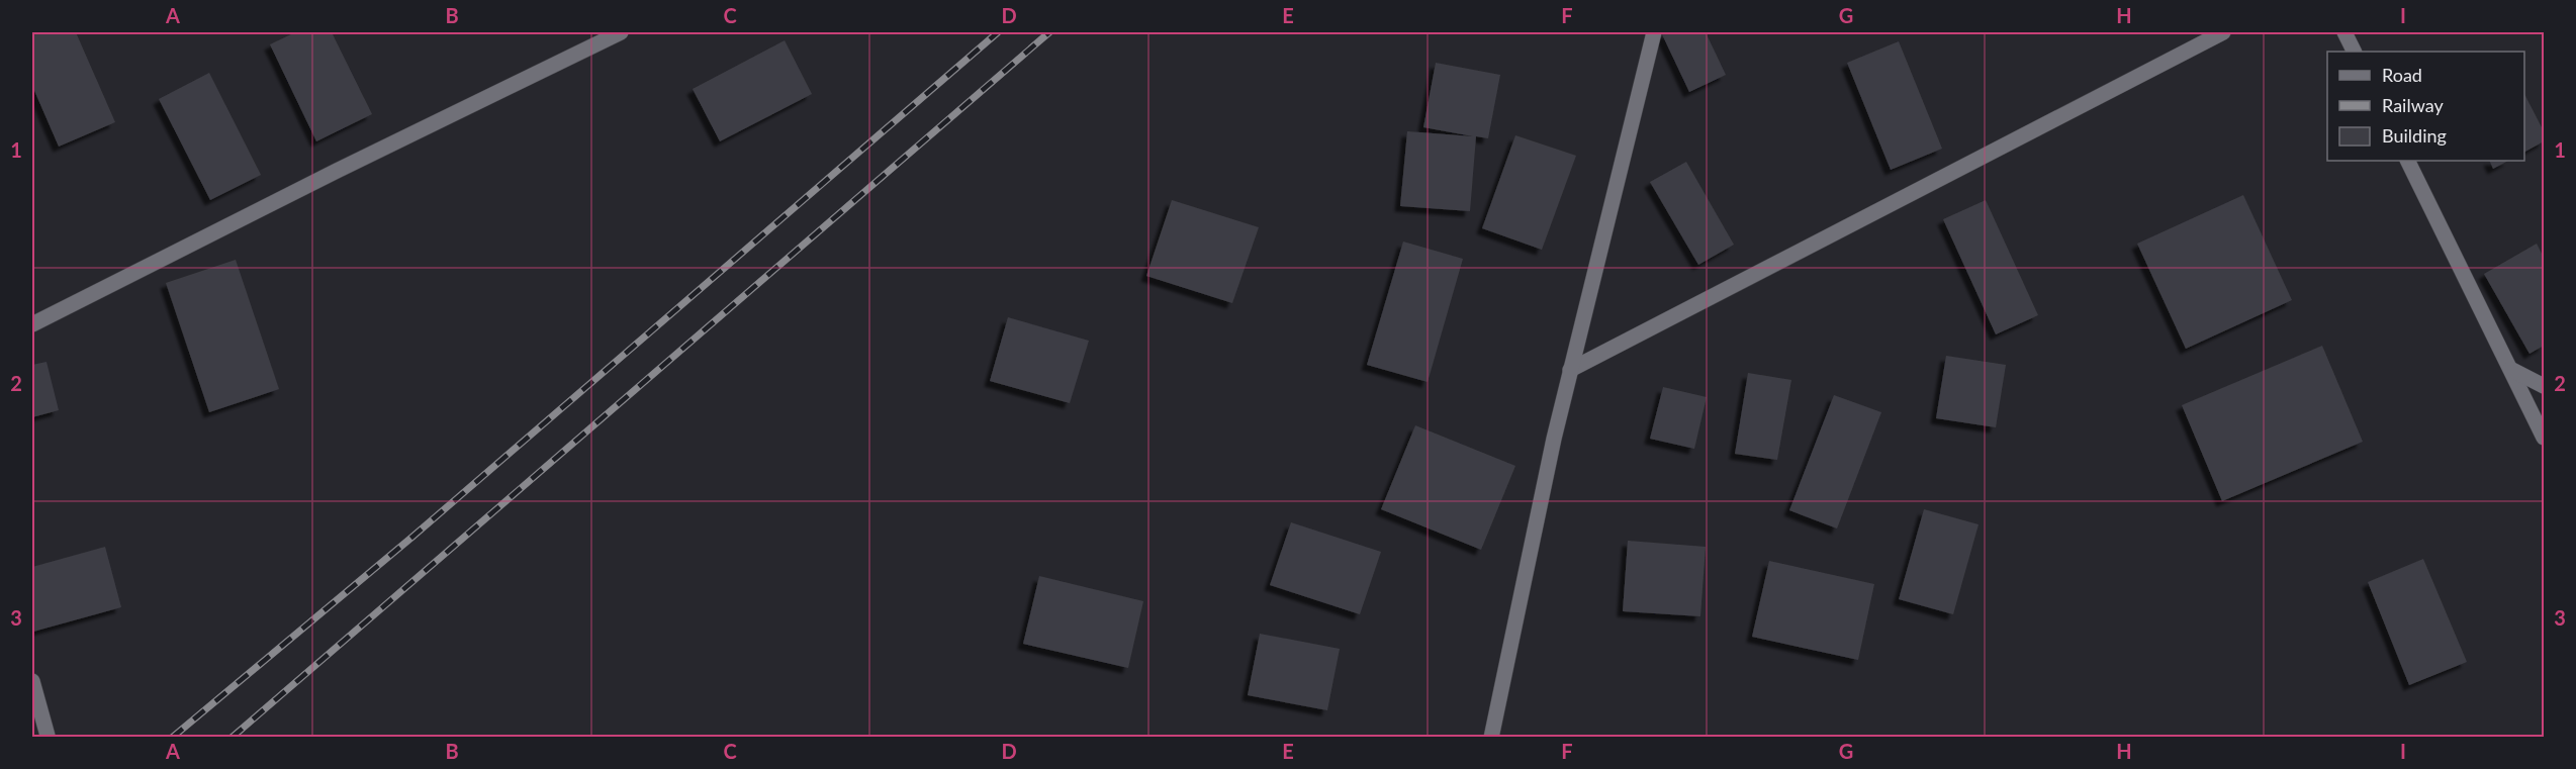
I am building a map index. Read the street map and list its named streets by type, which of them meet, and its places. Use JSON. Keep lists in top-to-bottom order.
{
  "legend": ["Road", "Railway", "Building"],
  "grid": {
    "columns": [
      "A",
      "B",
      "C",
      "D",
      "E",
      "F",
      "G",
      "H",
      "I"
    ],
    "rows": ["1", "2", "3"]
  }
}
